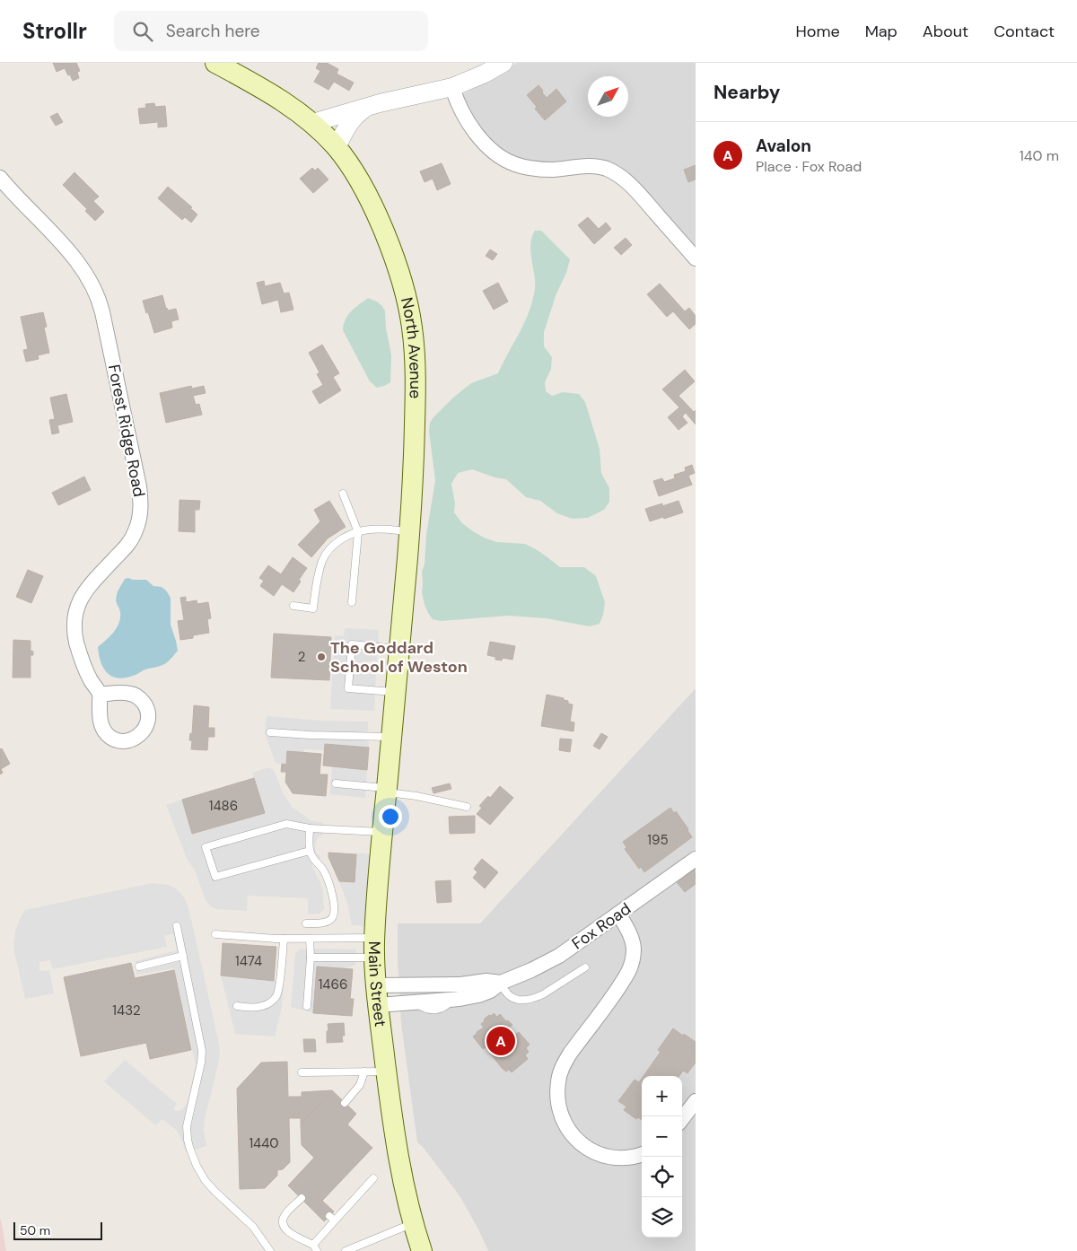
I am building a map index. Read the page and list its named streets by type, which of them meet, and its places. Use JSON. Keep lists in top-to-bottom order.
{
  "streets": {
    "main road": ["North Avenue", "Main Street"],
    "street": ["Forest Ridge Road", "Fox Road"]
  },
  "crossings": [
    ["North Avenue", "Main Street"],
    ["Fox Road", "Main Street"]
  ],
  "places": ["The Goddard School of Weston"],
  "house_numbers": [
    "2",
    "1486",
    "195",
    "1474",
    "1466",
    "1432",
    "1440"
  ],
  "scale_bar": "50 m",
  "north": "top right",
  "page": {
    "header": "Strollr",
    "search": "Search here",
    "nav": [
      "Home",
      "Map",
      "About",
      "Contact"
    ],
    "heading": "Nearby",
    "list": [
      {
        "mark": "A",
        "name": "Avalon",
        "note": "Place · Fox Road",
        "value": "140 m"
      }
    ],
    "pins": "A",
    "map_buttons": ["+", "−"],
    "scale": "50 m"
  }
}
